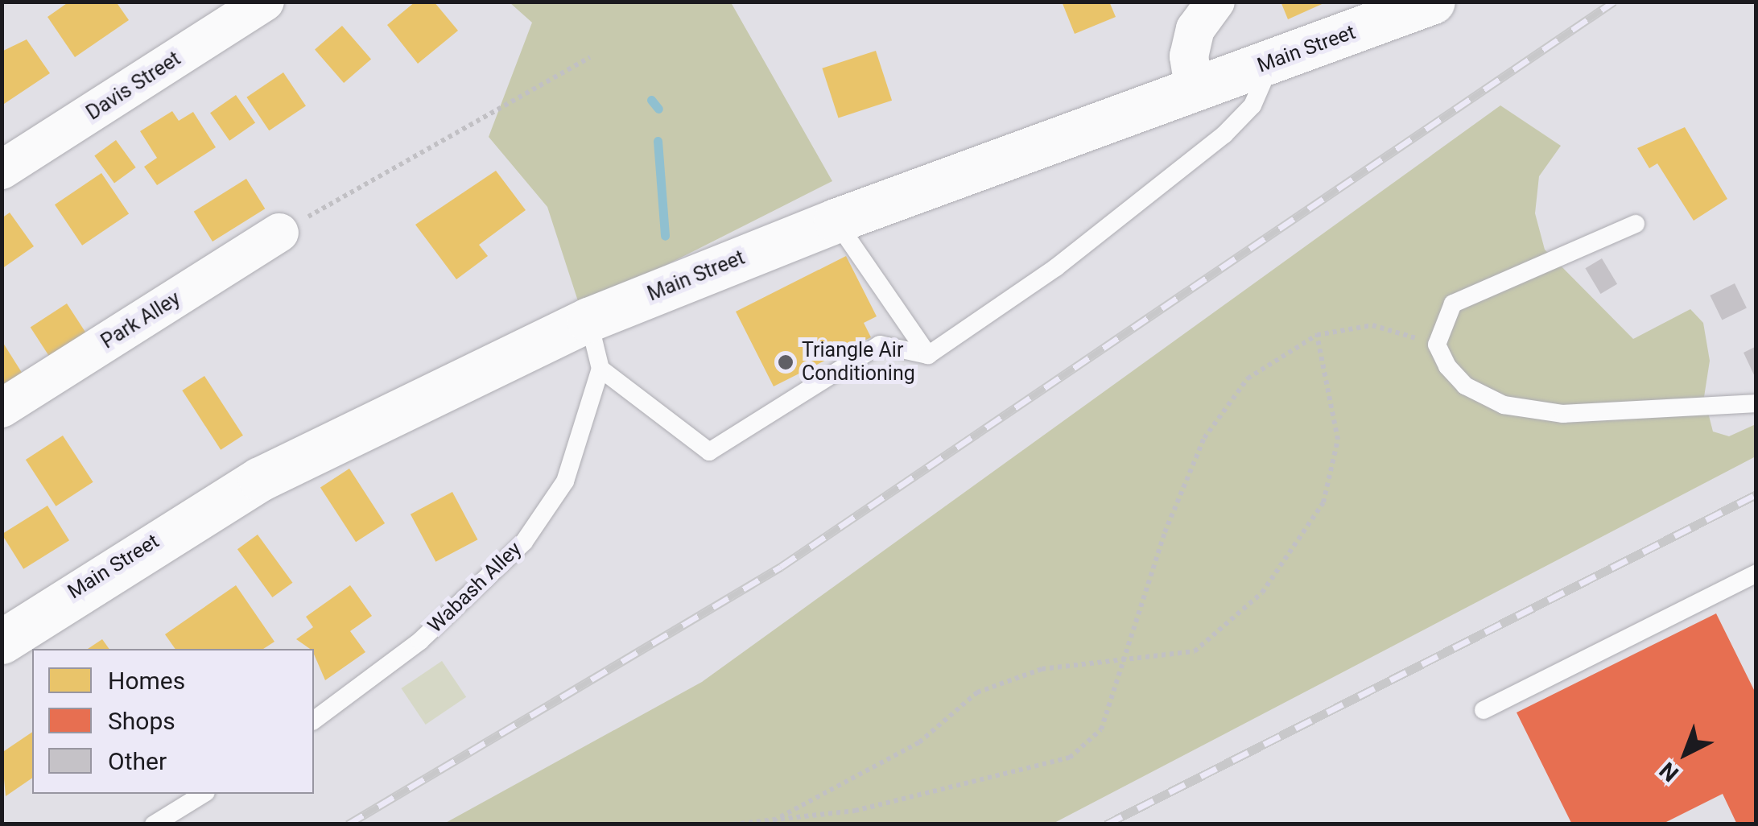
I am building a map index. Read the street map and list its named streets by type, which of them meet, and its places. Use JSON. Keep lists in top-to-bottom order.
{
  "streets": {
    "street": ["Main Street", "Davis Street", "Park Alley"],
    "lane": ["Wabash Alley"]
  },
  "places": ["Triangle Air Conditioning"],
  "legend": ["Homes", "Shops", "Other"],
  "north": "bottom left"
}
